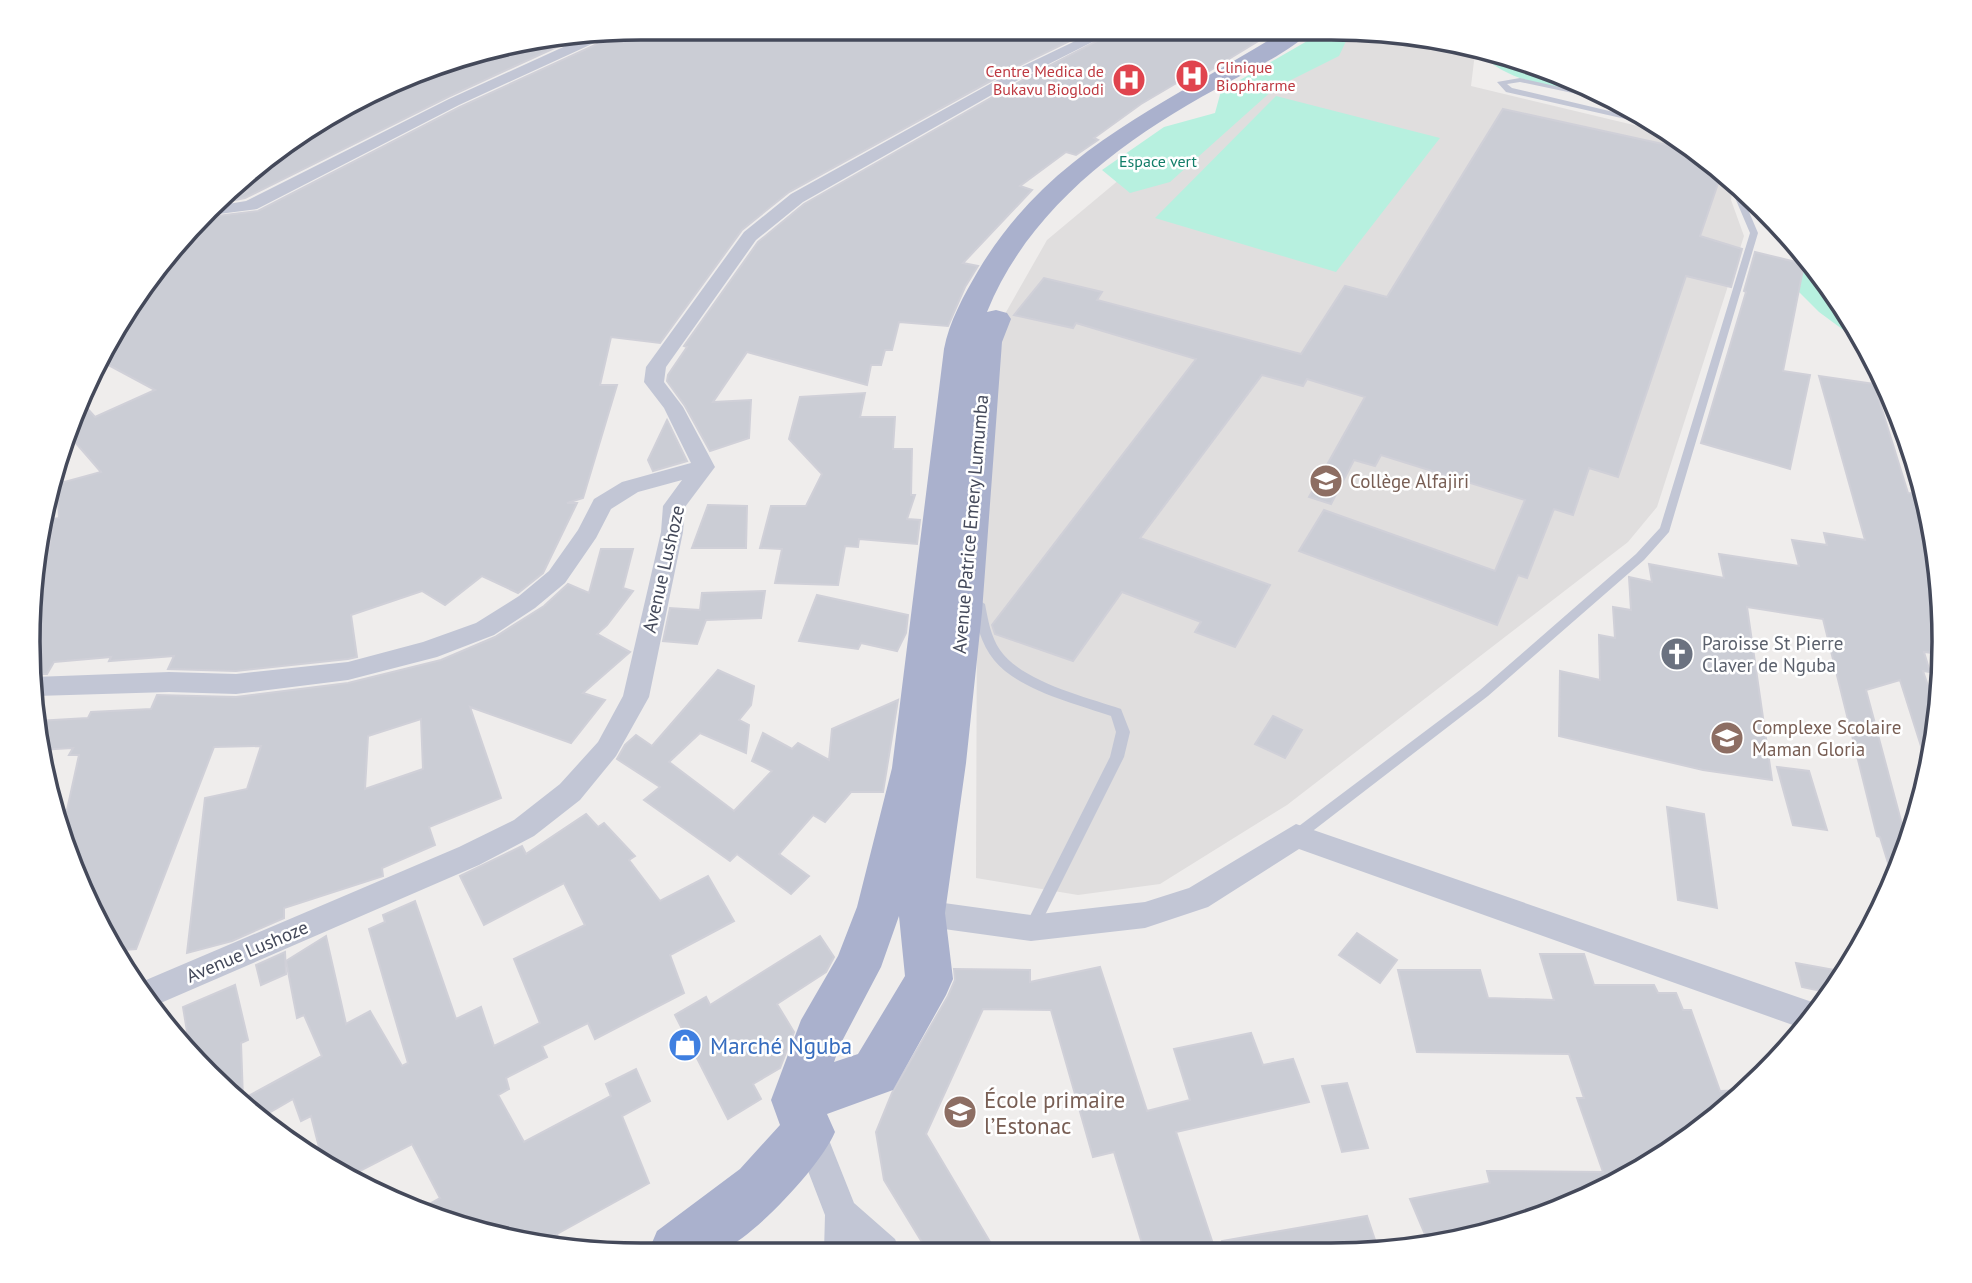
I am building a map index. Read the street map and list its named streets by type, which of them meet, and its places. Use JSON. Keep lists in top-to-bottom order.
{
  "streets": {
    "main road": ["Avenue Patrice Emery Lumumba"],
    "street": ["Avenue Lushoze"]
  },
  "parks": ["Espace vert"],
  "places": {
    "hospital": ["Clinique Biophrarme", "Centre Medica de Bukavu Bioglodi"],
    "school or university": ["Collège Alfajiri", "Complexe Scolaire Maman Gloria", "École primaire l’Estonac"],
    "church": ["Paroisse St Pierre Claver de Nguba"],
    "shop": ["Marché Nguba"]
  }
}
